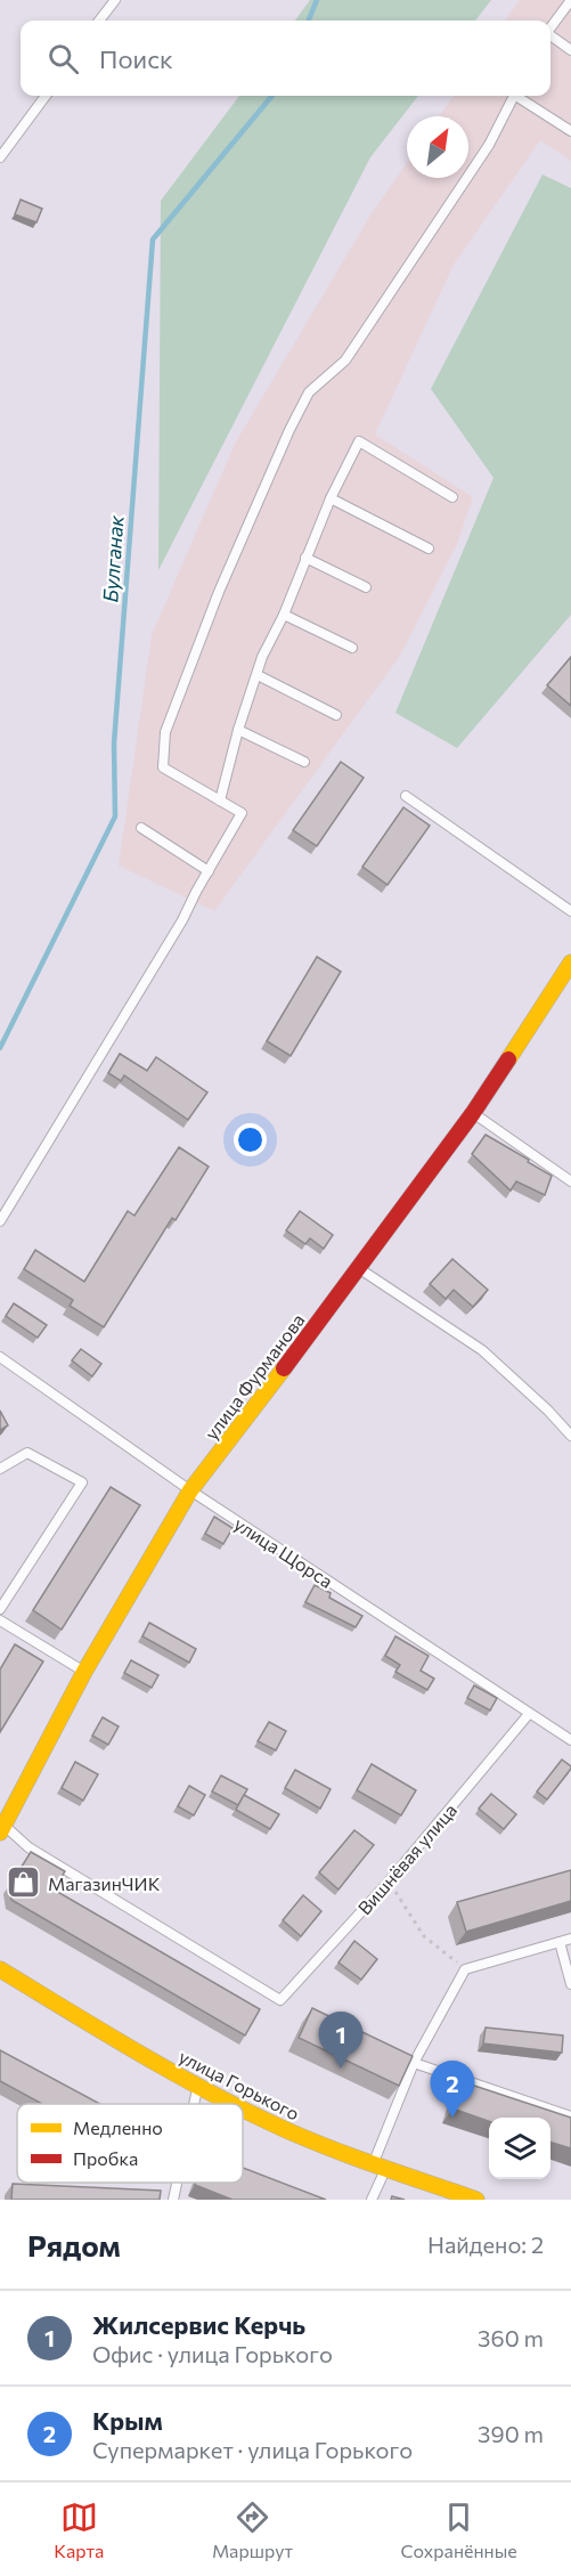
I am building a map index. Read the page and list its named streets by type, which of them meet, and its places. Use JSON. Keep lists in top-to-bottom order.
{
  "streets": {
    "main road": ["улица Фурманова", "улица Горького"],
    "lane": ["улица Щорса", "Вишнёвая улица"]
  },
  "crossings": [
    ["улица Фурманова", "улица Щорса"],
    ["улица Фурманова", "Вишнёвая улица"],
    ["улица Щорса", "Вишнёвая улица"]
  ],
  "water": ["Булганак"],
  "places": {
    "shop": ["МагазинЧИК"]
  },
  "legend": ["Медленно", "Пробка"],
  "north": "top right",
  "page": {
    "search": "Поиск",
    "pins": ["1", "2"],
    "heading": ["Рядом", "Найдено: 2"],
    "list": [
      {
        "mark": "1",
        "name": "Жилсервис Керчь",
        "note": "Офис · улица Горького",
        "value": "360 m"
      },
      {
        "mark": "2",
        "name": "Крым",
        "note": "Супермаркет · улица Горького",
        "value": "390 m"
      }
    ],
    "nav": ["Карта", "Маршрут", "Сохранённые"]
  }
}
